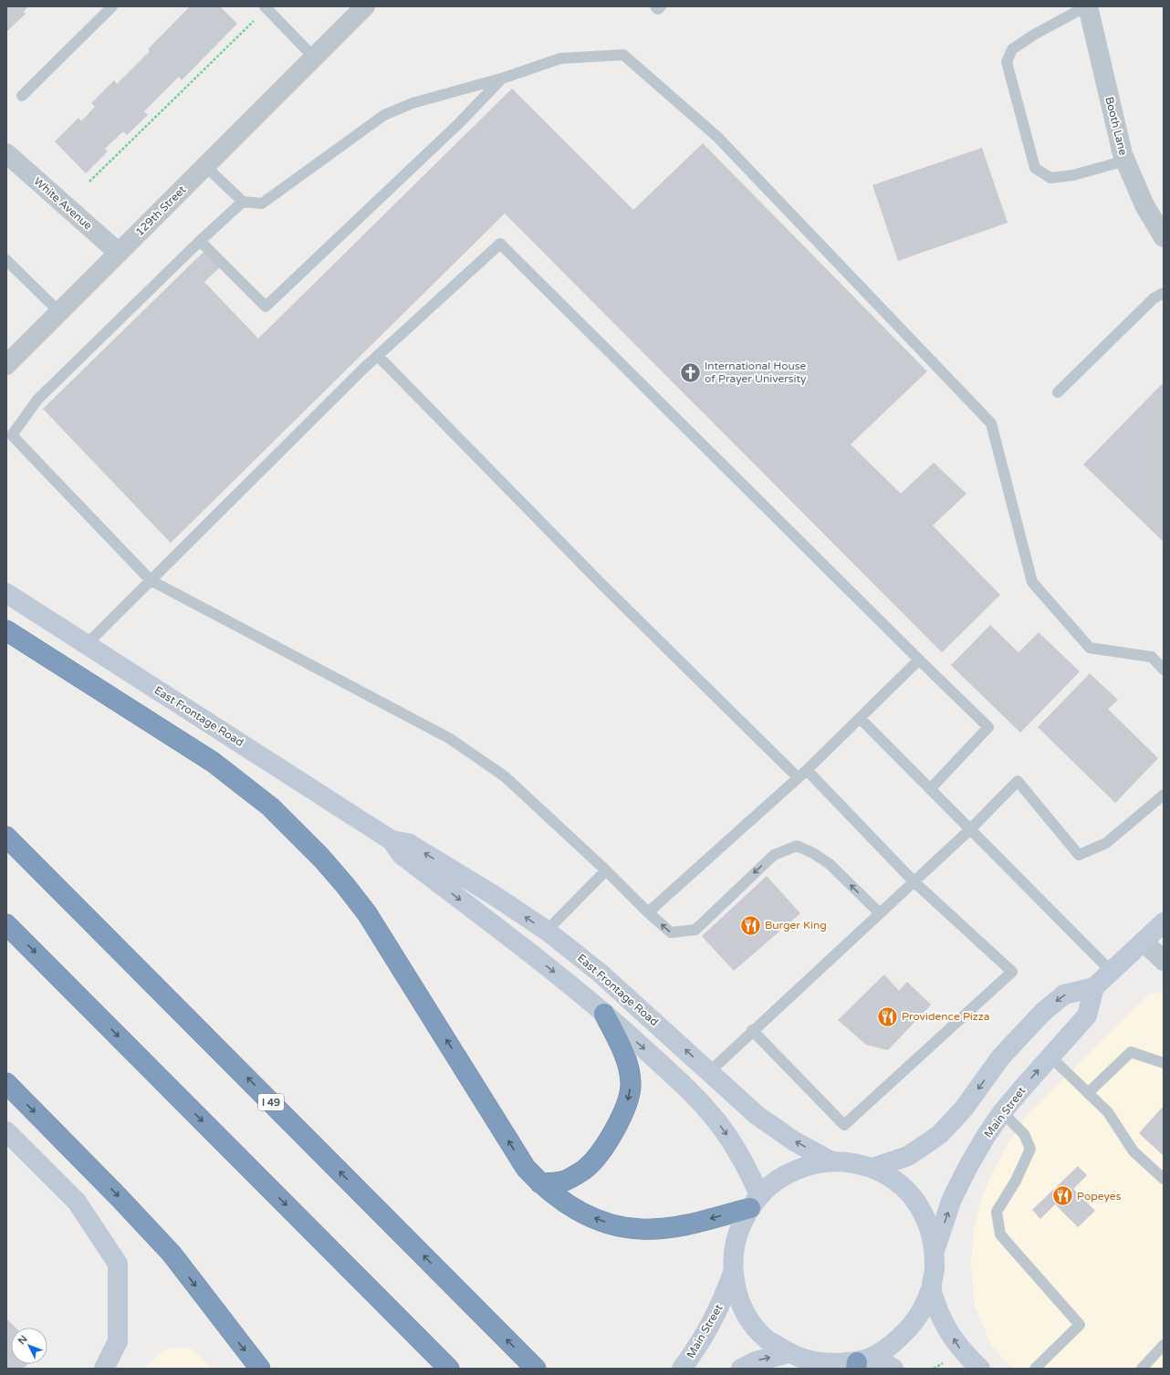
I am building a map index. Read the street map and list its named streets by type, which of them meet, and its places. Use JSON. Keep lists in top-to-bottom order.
{
  "streets": {
    "highway": ["I 49"],
    "street": [
      "Booth Lane",
      "White Avenue",
      "129th Street",
      "East Frontage Road",
      "Main Street"
    ]
  },
  "crossings": [
    ["White Avenue", "129th Street"]
  ],
  "places": {
    "church": ["International House of Prayer University"],
    "restaurant": ["Burger King", "Providence Pizza", "Popeyes"]
  },
  "north": "top left"
}
